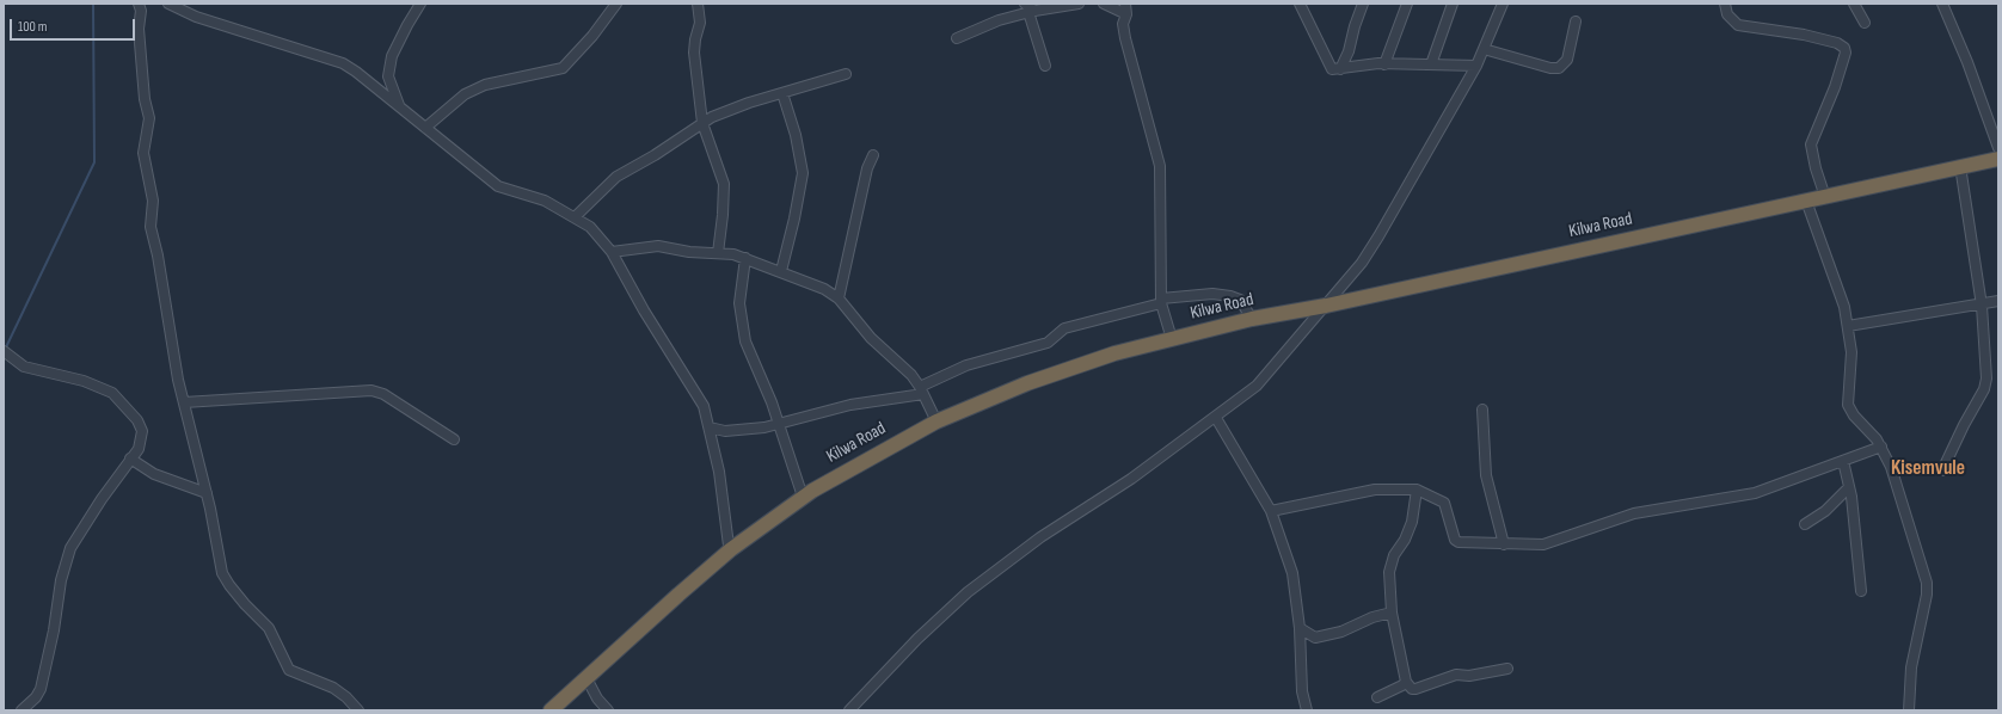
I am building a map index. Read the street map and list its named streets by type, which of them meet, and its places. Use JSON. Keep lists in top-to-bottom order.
{
  "streets": {
    "highway": ["Kilwa Road"]
  },
  "districts": ["Kisemvule"],
  "scale_bar": "100 m"
}
